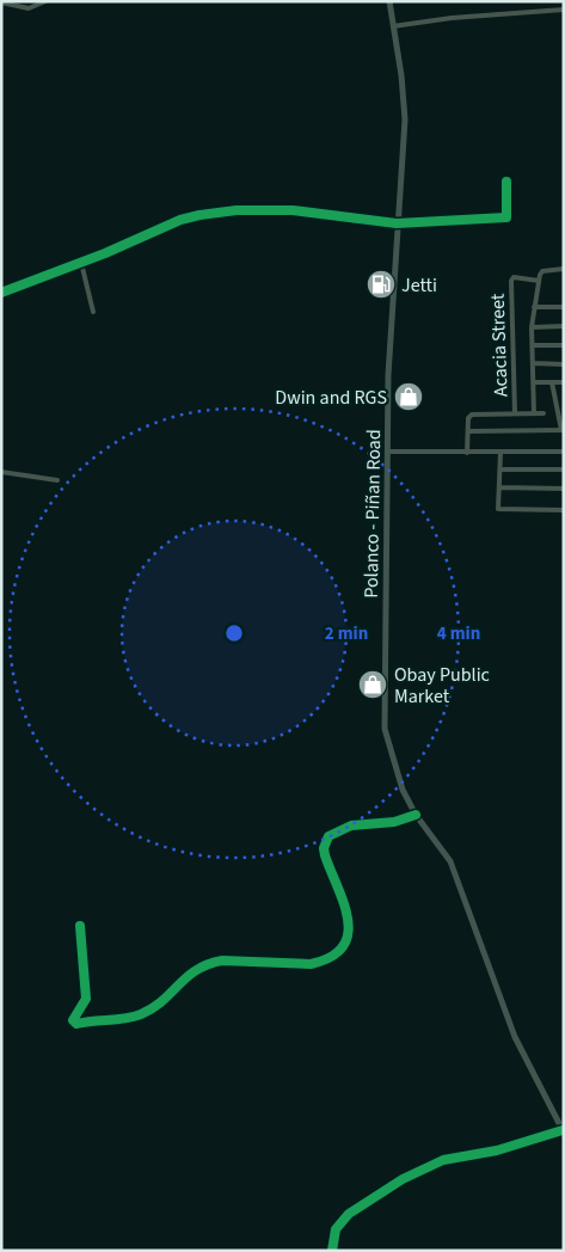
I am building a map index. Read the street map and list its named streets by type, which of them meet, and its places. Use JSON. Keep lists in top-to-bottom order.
{
  "streets": {
    "main road": ["Polanco - Piñan Road"],
    "street": ["Acacia Street"]
  },
  "places": {
    "fuel station": ["Jetti"],
    "shop": ["Dwin and RGS", "Obay Public Market"]
  },
  "rings": ["2 min", "4 min"]
}
